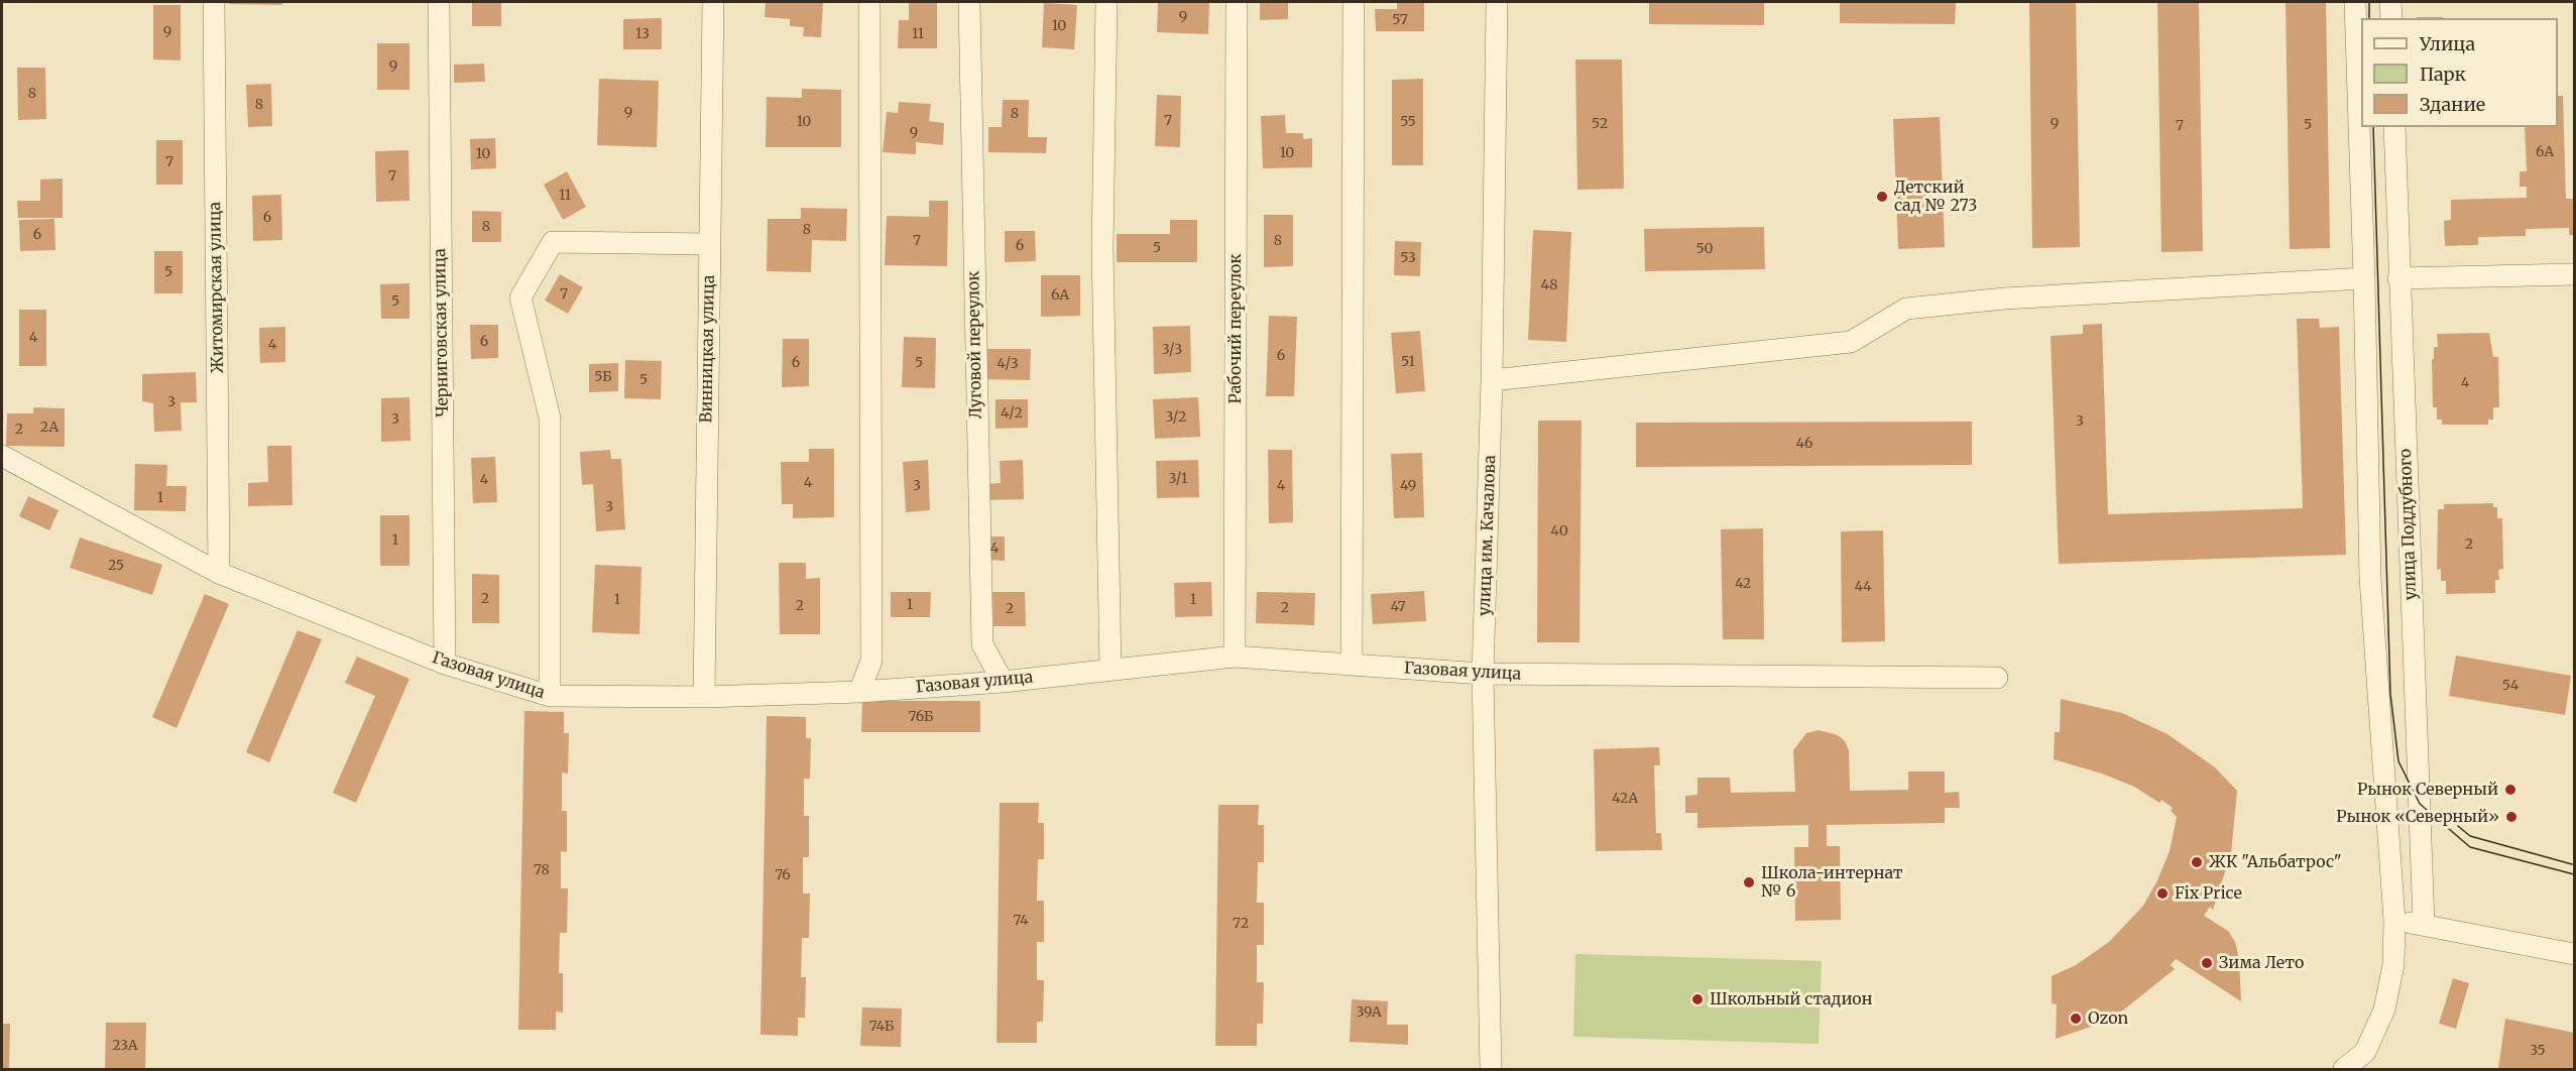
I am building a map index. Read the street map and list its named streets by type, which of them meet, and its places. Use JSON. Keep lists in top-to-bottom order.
{
  "streets": {
    "street": [
      "Житомирская улица",
      "Рабочий переулок",
      "Черниговская улица",
      "Луговой переулок",
      "Винницкая улица",
      "улица Поддубного",
      "улица им. Качалова",
      "Газовая улица"
    ]
  },
  "crossings": [
    ["Житомирская улица", "Газовая улица"],
    ["Рабочий переулок", "Газовая улица"],
    ["Черниговская улица", "Газовая улица"],
    ["Луговой переулок", "Газовая улица"],
    ["Винницкая улица", "Газовая улица"],
    ["улица им. Качалова", "Газовая улица"]
  ],
  "places": [
    "Детский сад № 273",
    "Рынок Северный",
    "Рынок «Северный»",
    "ЖК \"Альбатрос\"",
    "Школа-интернат № 6",
    "Fix Price",
    "Зима Лето",
    "Школьный стадион",
    "Ozon"
  ],
  "house_numbers": [
    "9",
    "57",
    "10",
    "9",
    "13",
    "11",
    "9",
    "8",
    "8",
    "9",
    "8",
    "7",
    "10",
    "55",
    "52",
    "9",
    "5",
    "7",
    "9",
    "6А",
    "10",
    "10",
    "7",
    "7",
    "11",
    "6",
    "8",
    "8",
    "6",
    "7",
    "8",
    "6",
    "5",
    "50",
    "53",
    "5",
    "48",
    "7",
    "6А",
    "5",
    "4",
    "6",
    "4",
    "3/3",
    "6",
    "51",
    "6",
    "5",
    "4/3",
    "5Б",
    "5",
    "4",
    "3",
    "4/2",
    "3/2",
    "3",
    "3",
    "2А",
    "2",
    "46",
    "3/1",
    "4",
    "4",
    "3",
    "4",
    "49",
    "1",
    "3",
    "40",
    "1",
    "2",
    "4",
    "25",
    "42",
    "44",
    "2",
    "1",
    "1",
    "1",
    "2",
    "47",
    "2",
    "2",
    "54",
    "76Б",
    "42А",
    "78",
    "76",
    "74",
    "72",
    "39А",
    "74Б",
    "23А",
    "35"
  ],
  "legend": ["Улица", "Парк", "Здание"]
}
